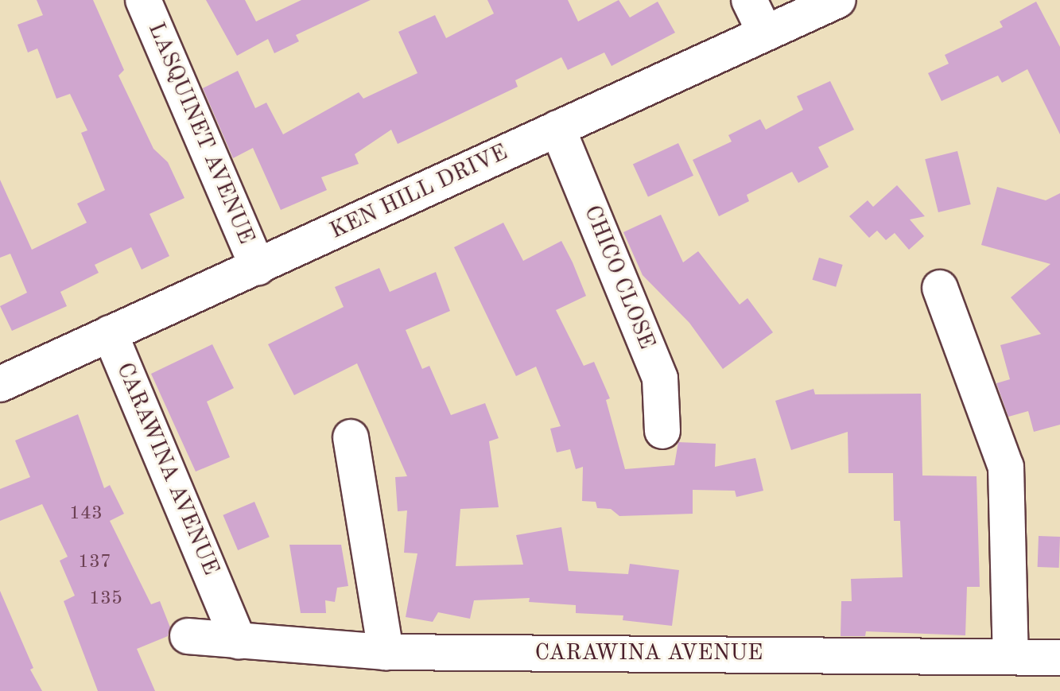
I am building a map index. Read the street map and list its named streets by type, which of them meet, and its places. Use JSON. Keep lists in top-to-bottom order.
{
  "streets": {
    "street": [
      "LASQUINET AVENUE",
      "KEN HILL DRIVE",
      "CHICO CLOSE",
      "CARAWINA AVENUE"
    ]
  },
  "crossings": [
    ["LASQUINET AVENUE", "KEN HILL DRIVE"],
    ["KEN HILL DRIVE", "CHICO CLOSE"],
    ["KEN HILL DRIVE", "CARAWINA AVENUE"]
  ],
  "house_numbers": ["143", "137", "135"]
}
